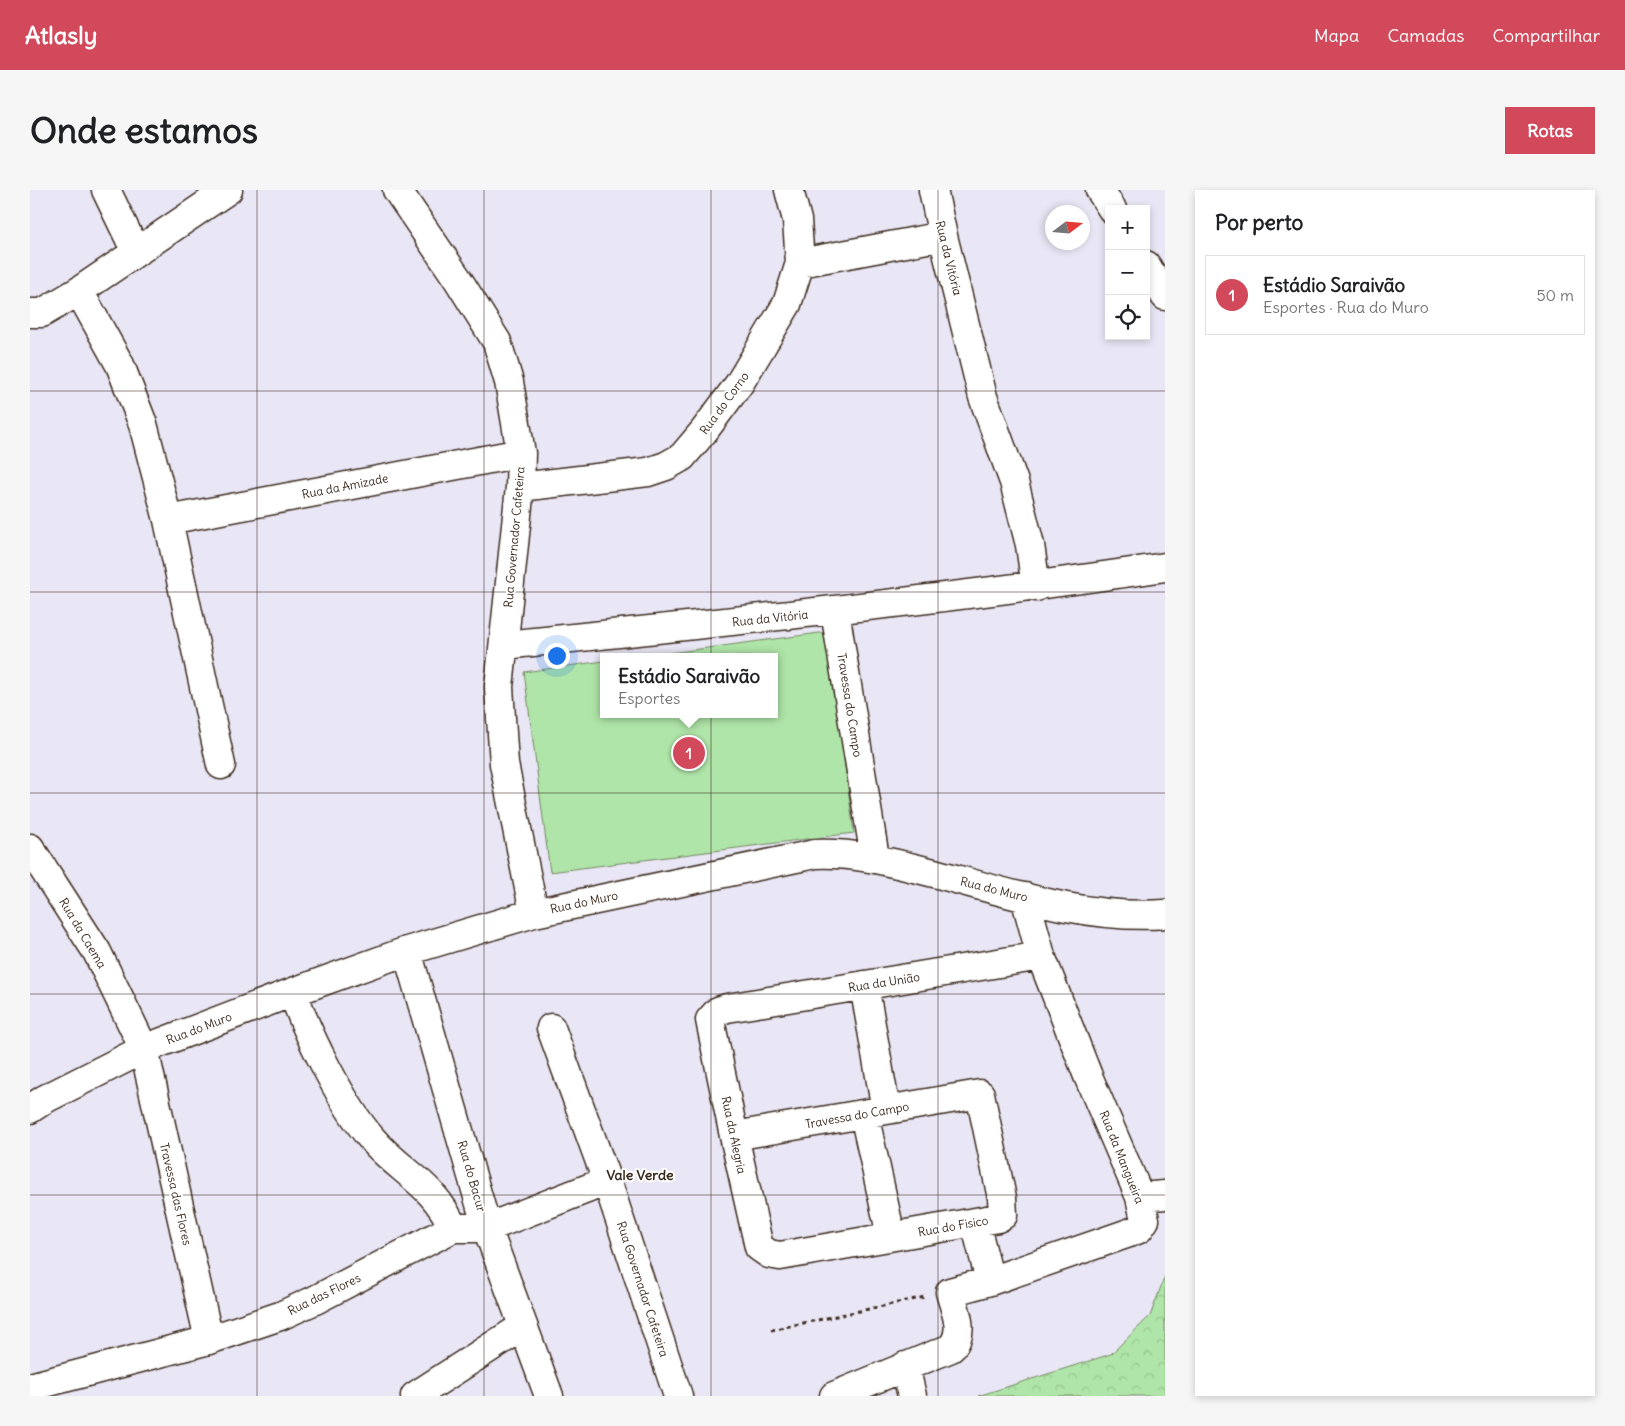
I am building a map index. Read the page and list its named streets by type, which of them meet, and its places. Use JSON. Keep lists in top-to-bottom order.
{
  "streets": {
    "street": [
      "Rua da Vitória",
      "Rua do Corno",
      "Rua da Amizade",
      "Rua Governador Cafeteira",
      "Travessa do Campo",
      "Rua do Muro",
      "Rua da Caema",
      "Rua da União",
      "Rua da Alegria",
      "Rua da Mangueira",
      "Rua do Bacur",
      "Travessa das Flores",
      "Rua do Fisico",
      "Rua das Flores"
    ]
  },
  "crossings": [
    ["Rua da Vitória", "Rua Governador Cafeteira"],
    ["Rua da Vitória", "Travessa do Campo"],
    ["Rua do Corno", "Rua Governador Cafeteira"],
    ["Rua da Amizade", "Rua Governador Cafeteira"],
    ["Rua Governador Cafeteira", "Rua do Muro"],
    ["Rua Governador Cafeteira", "Rua das Flores"],
    ["Travessa do Campo", "Rua do Muro"],
    ["Travessa do Campo", "Rua da Alegria"],
    ["Travessa do Campo", "Rua do Fisico"],
    ["Rua do Muro", "Rua da Caema"],
    ["Rua do Muro", "Rua da Mangueira"],
    ["Rua do Muro", "Rua do Bacur"],
    ["Rua do Muro", "Travessa das Flores"],
    ["Rua da Caema", "Travessa das Flores"],
    ["Rua da União", "Rua da Alegria"],
    ["Rua da União", "Rua da Mangueira"],
    ["Rua da Alegria", "Rua do Fisico"],
    ["Rua do Bacur", "Rua das Flores"],
    ["Travessa das Flores", "Rua das Flores"]
  ],
  "districts": ["Vale Verde"],
  "north": "right",
  "page": {
    "header": "Atlasly",
    "nav": ["Mapa", "Camadas", "Compartilhar"],
    "buttons": "Rotas",
    "title": "Onde estamos",
    "heading": "Por perto",
    "map_buttons": ["+", "−"],
    "list": [
      {
        "mark": "1",
        "name": "Estádio Saraivão",
        "note": "Esportes · Rua do Muro",
        "value": "50 m"
      }
    ],
    "popup": ["Estádio Saraivão", "Esportes"],
    "pins": "1"
  }
}
